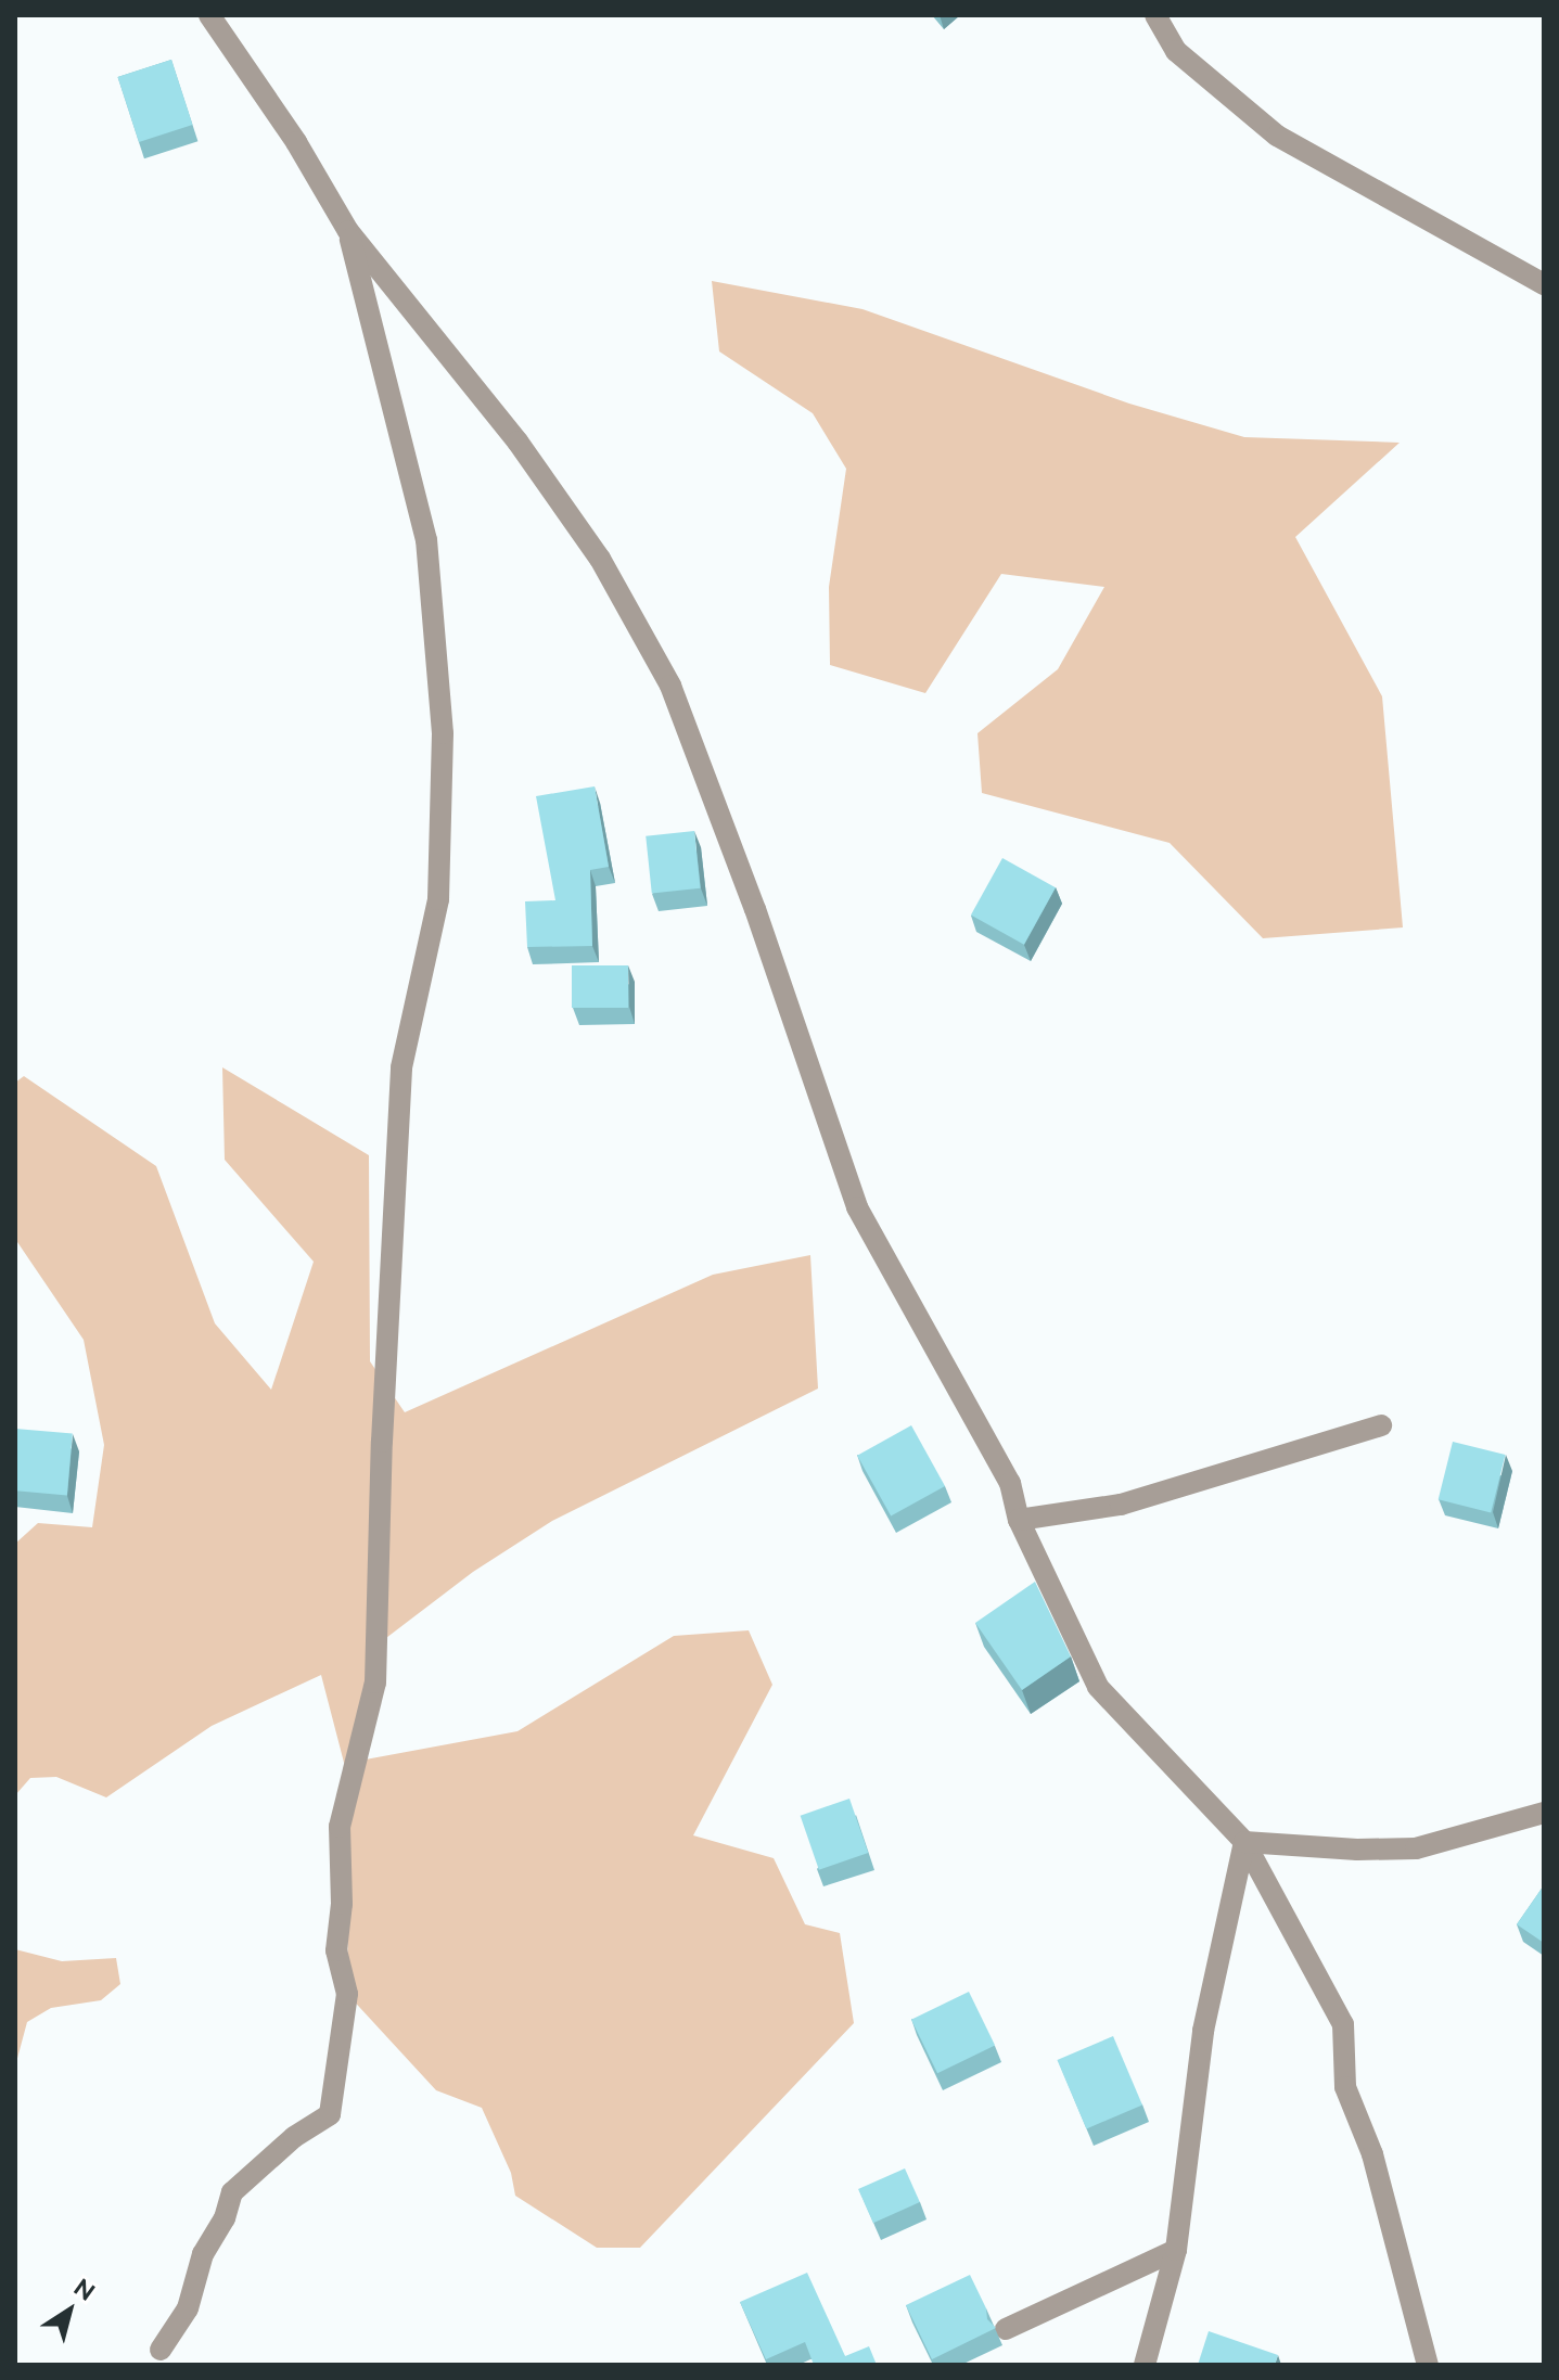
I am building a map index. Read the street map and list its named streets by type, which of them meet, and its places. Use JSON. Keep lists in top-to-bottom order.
{
  "north": "top right"
}
